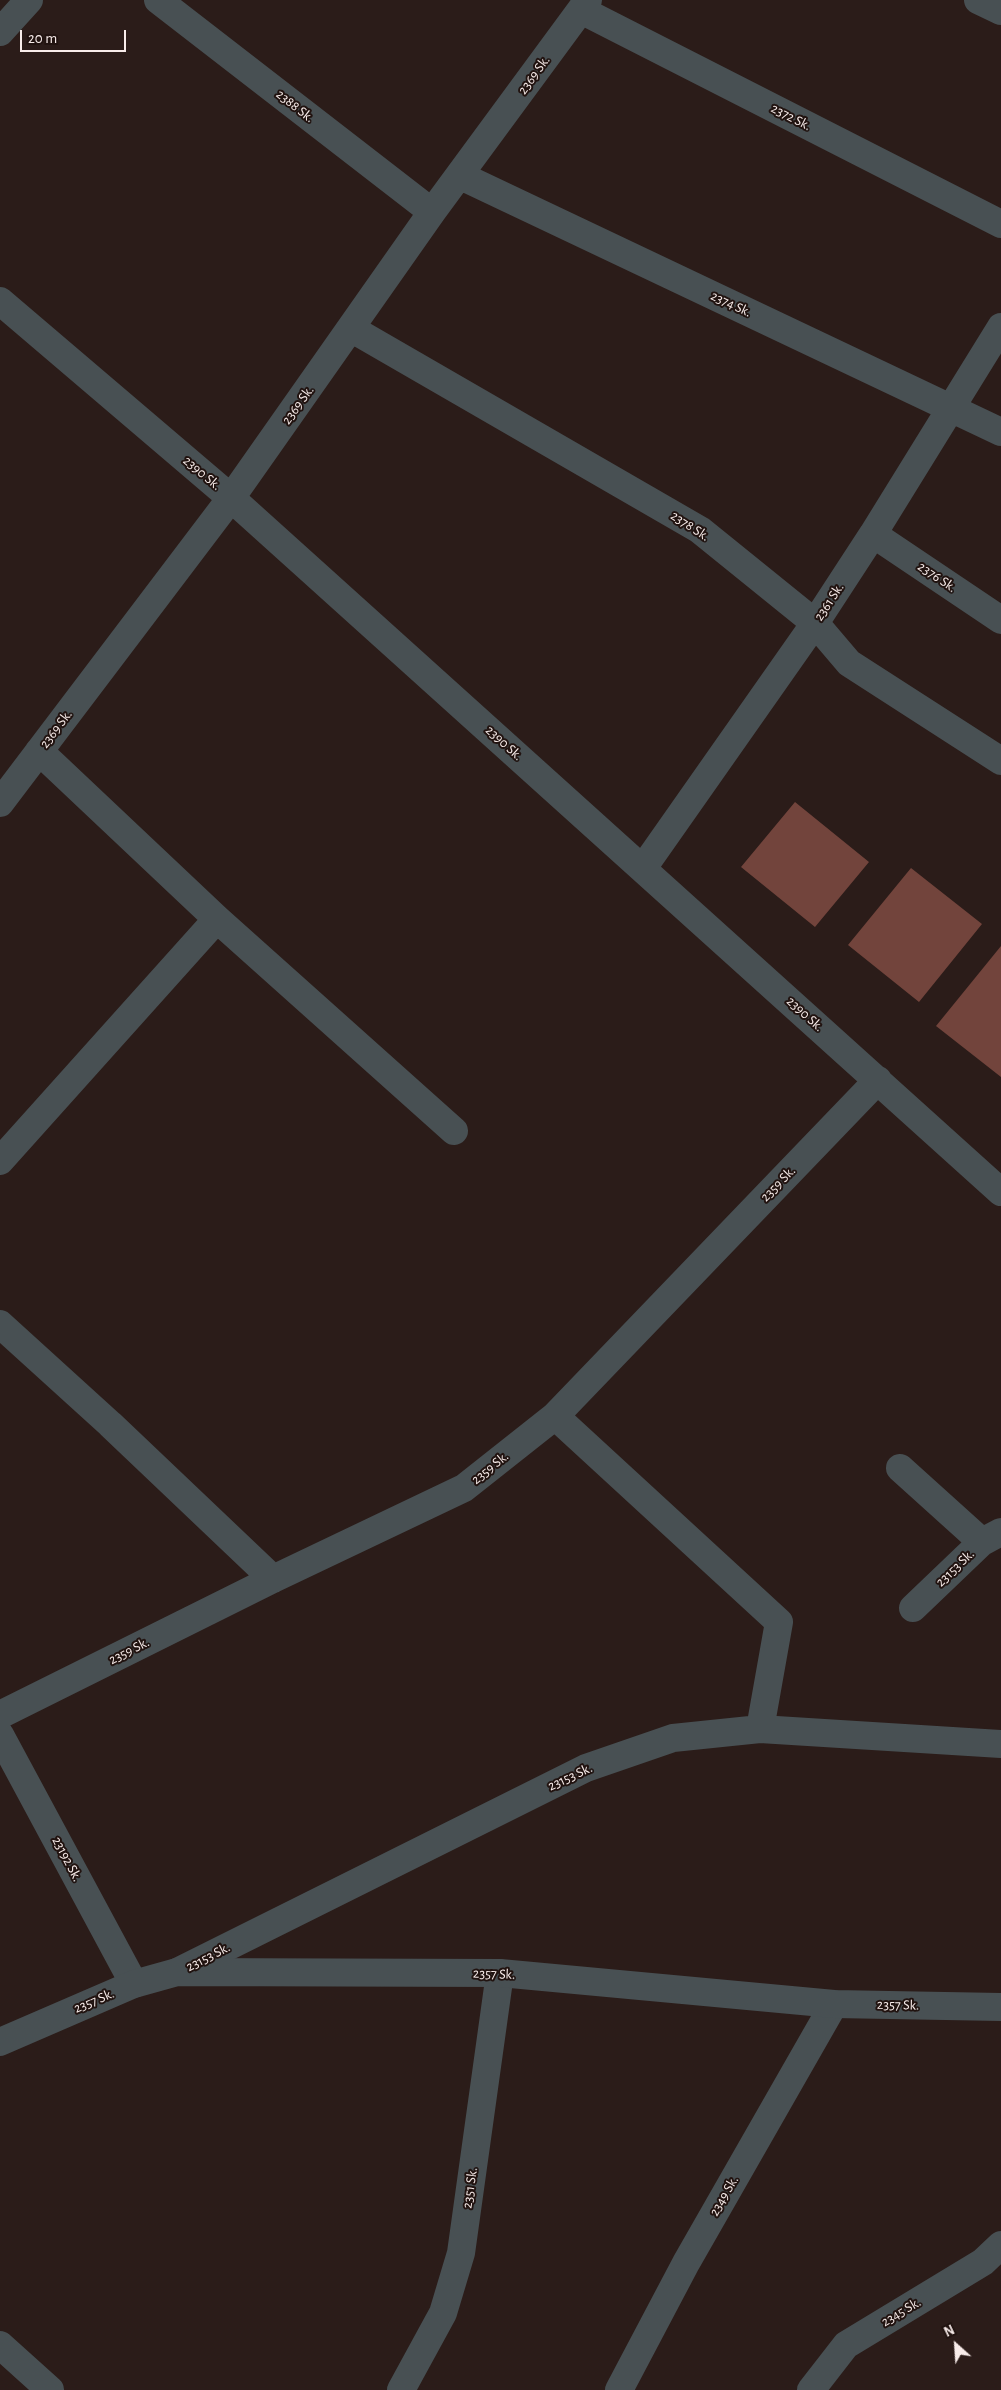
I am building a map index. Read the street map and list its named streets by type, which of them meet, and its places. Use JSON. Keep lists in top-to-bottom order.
{
  "streets": {
    "street": [
      "2369 Sk.",
      "2388 Sk.",
      "2372 Sk.",
      "2374 Sk.",
      "2390 Sk.",
      "2378 Sk.",
      "2376 Sk.",
      "2361 Sk.",
      "2359 Sk.",
      "23153 Sk.",
      "23192 Sk.",
      "2357 Sk.",
      "2351 Sk.",
      "2349 Sk.",
      "2345 Sk."
    ]
  },
  "crossings": [
    ["2369 Sk.", "2388 Sk."],
    ["2369 Sk.", "2372 Sk."],
    ["2369 Sk.", "2374 Sk."],
    ["2369 Sk.", "2390 Sk."],
    ["2369 Sk.", "2378 Sk."],
    ["2374 Sk.", "2361 Sk."],
    ["2390 Sk.", "2361 Sk."],
    ["2390 Sk.", "2359 Sk."],
    ["2378 Sk.", "2361 Sk."],
    ["2376 Sk.", "2361 Sk."],
    ["23153 Sk.", "2357 Sk."],
    ["23192 Sk.", "2357 Sk."],
    ["2357 Sk.", "2351 Sk."],
    ["2357 Sk.", "2349 Sk."]
  ],
  "scale_bar": "20 m",
  "north": "top left"
}
